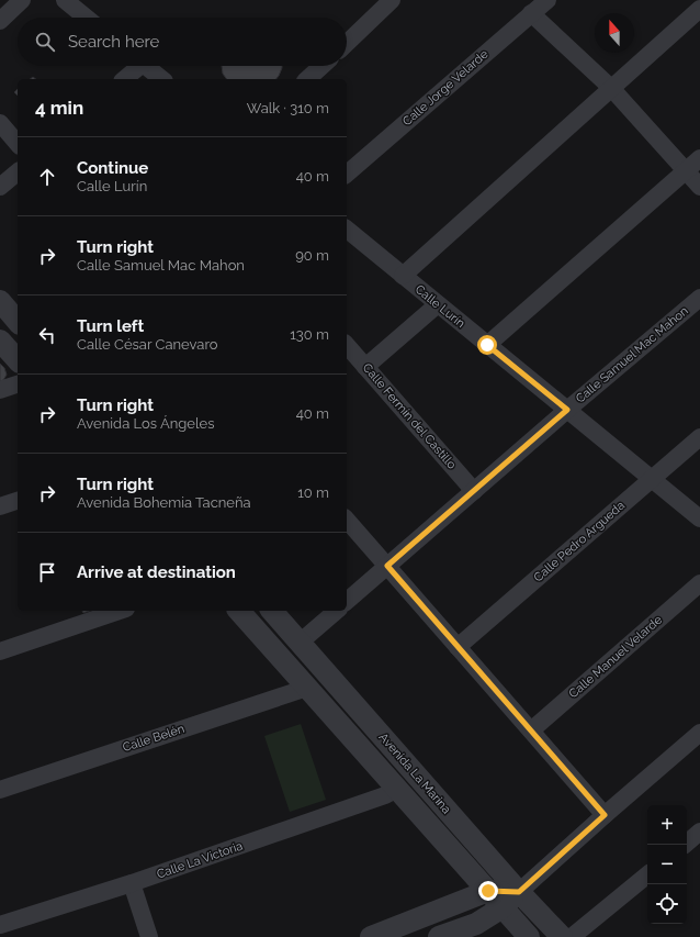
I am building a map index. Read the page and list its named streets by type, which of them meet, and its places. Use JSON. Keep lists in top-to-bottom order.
{
  "streets": {
    "street": [
      "Calle Jorge Velarde",
      "Calle Lurín",
      "Calle Samuel Mac Mahon",
      "Calle Fermín del Castillo",
      "Calle Pedro Argueda",
      "Calle Manuel Velarde",
      "Calle Belén",
      "Avenida La Marina",
      "Calle La Victoria"
    ]
  },
  "crossings": [
    ["Calle Lurín", "Calle Samuel Mac Mahon"],
    ["Calle Lurín", "Calle Pedro Argueda"],
    ["Calle Samuel Mac Mahon", "Calle Fermín del Castillo"],
    ["Calle Belén", "Avenida La Marina"],
    ["Avenida La Marina", "Calle La Victoria"]
  ],
  "north": "top",
  "page": {
    "search": "Search here",
    "heading": ["4 min", "Walk · 310 m"],
    "list": [
      ["Continue", "Calle Lurín", "40 m"],
      ["Turn right", "Calle Samuel Mac Mahon", "90 m"],
      ["Turn left", "Calle César Canevaro", "130 m"],
      ["Turn right", "Avenida Los Ángeles", "40 m"],
      ["Turn right", "Avenida Bohemia Tacneña", "10 m"],
      "Arrive at destination"
    ],
    "map_buttons": ["+", "−"]
  }
}
